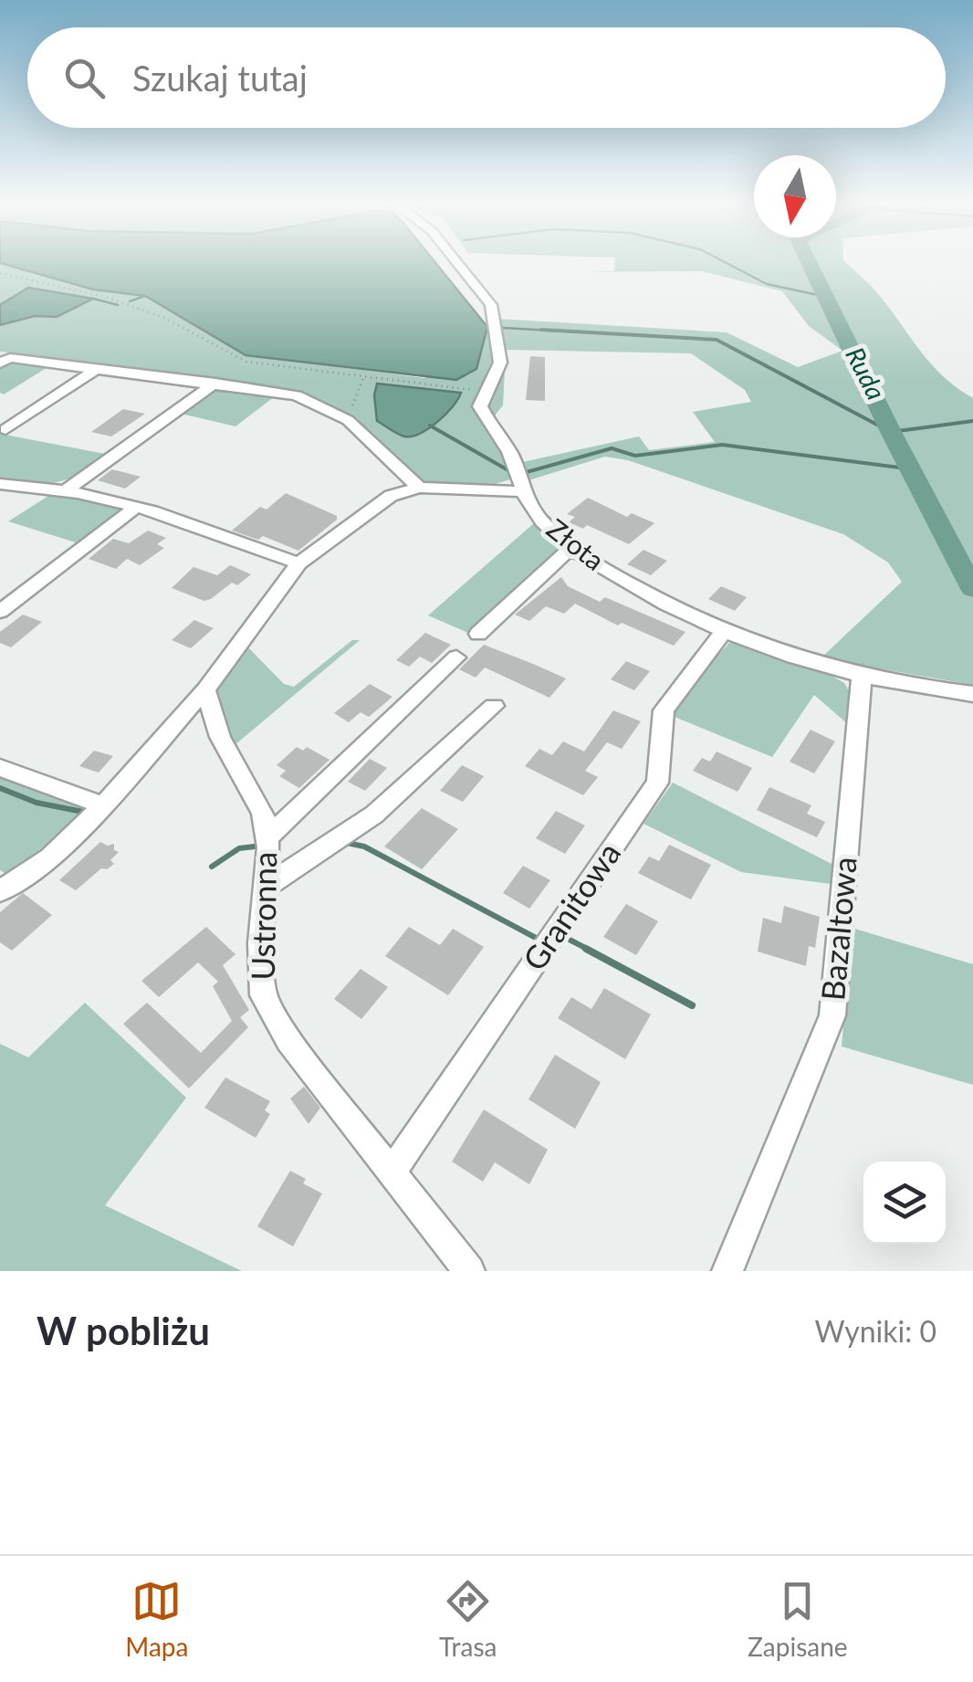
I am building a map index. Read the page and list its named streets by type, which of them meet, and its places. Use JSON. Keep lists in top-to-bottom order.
{
  "streets": {
    "street": [
      "Złota",
      "Granitowa",
      "Ustronna",
      "Bazaltowa"
    ]
  },
  "crossings": [
    ["Złota", "Granitowa"],
    ["Złota", "Bazaltowa"],
    ["Granitowa", "Ustronna"]
  ],
  "water": ["Ruda"],
  "north": "bottom",
  "page": {
    "search": "Szukaj tutaj",
    "heading": ["W pobliżu", "Wyniki: 0"],
    "nav": ["Mapa", "Trasa", "Zapisane"]
  }
}
